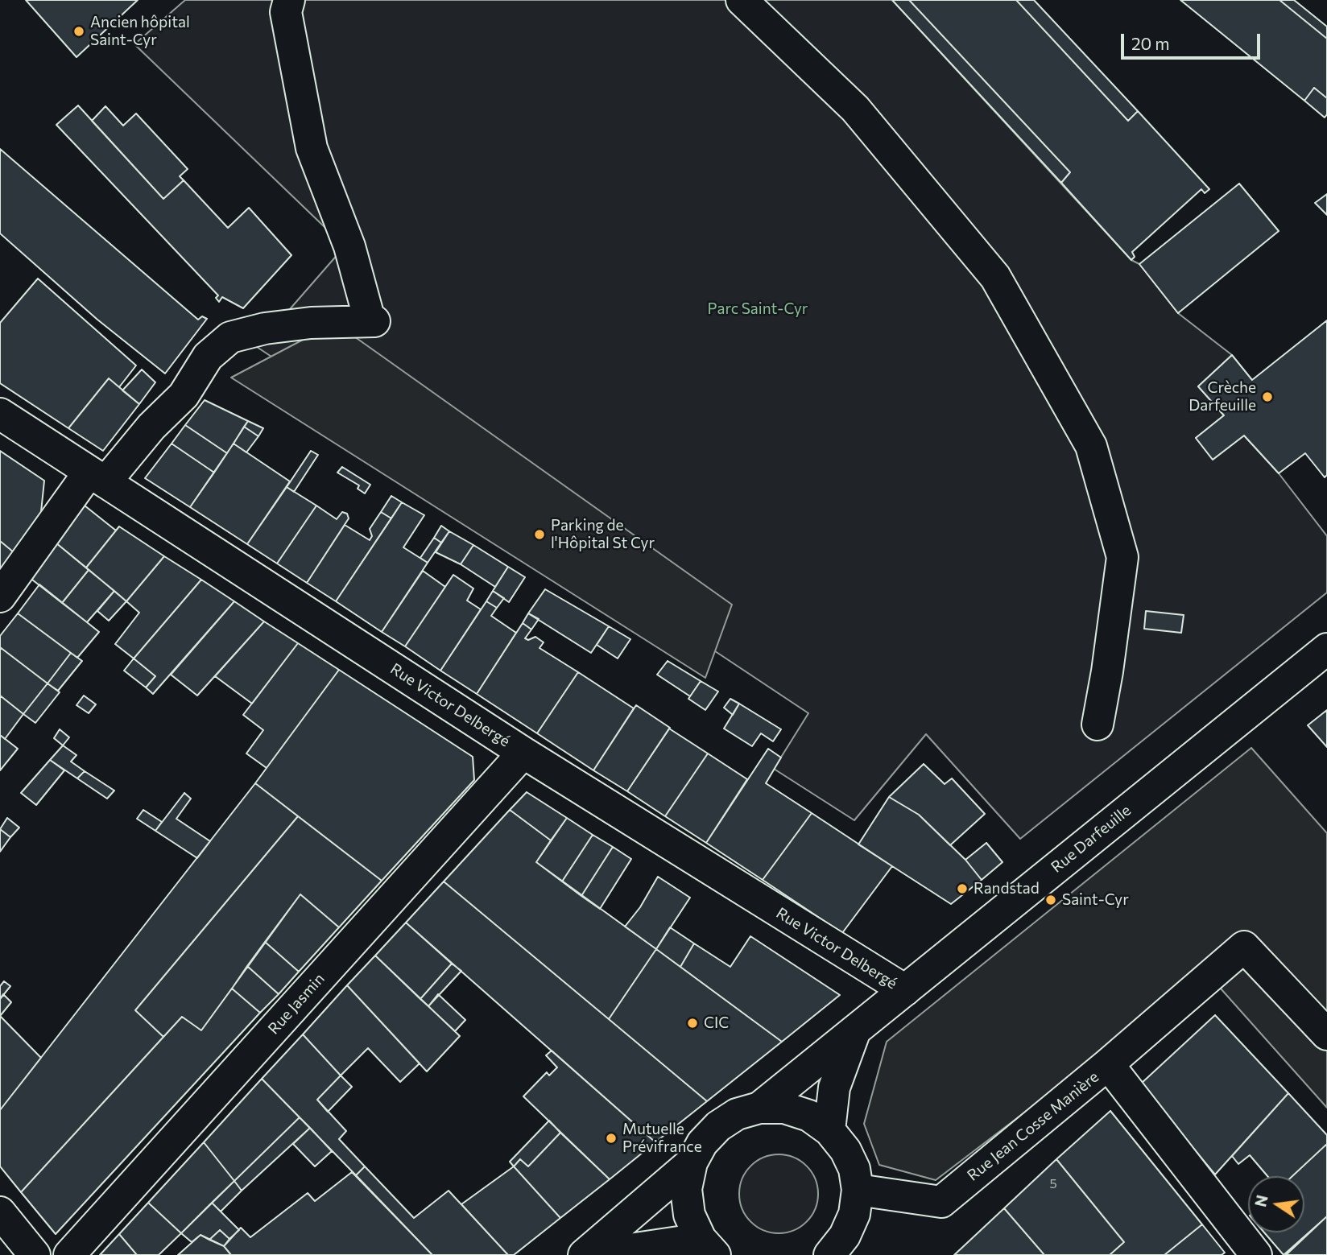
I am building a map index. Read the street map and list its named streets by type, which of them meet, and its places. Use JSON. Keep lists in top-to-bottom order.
{
  "streets": {
    "street": [
      "Rue Victor Delbergé",
      "Rue Darfeuille",
      "Rue Jasmin",
      "Rue Jean Cosse Manière"
    ]
  },
  "crossings": [
    ["Rue Victor Delbergé", "Rue Darfeuille"],
    ["Rue Victor Delbergé", "Rue Jasmin"]
  ],
  "parks": ["Parc Saint-Cyr"],
  "places": [
    "Ancien hôpital Saint-Cyr",
    "Crèche Darfeuille",
    "Parking de l'Hôpital St Cyr",
    "Randstad",
    "Saint-Cyr",
    "CIC",
    "Mutuelle Prévifrance"
  ],
  "house_numbers": ["5"],
  "scale_bar": "20 m",
  "north": "left"
}
